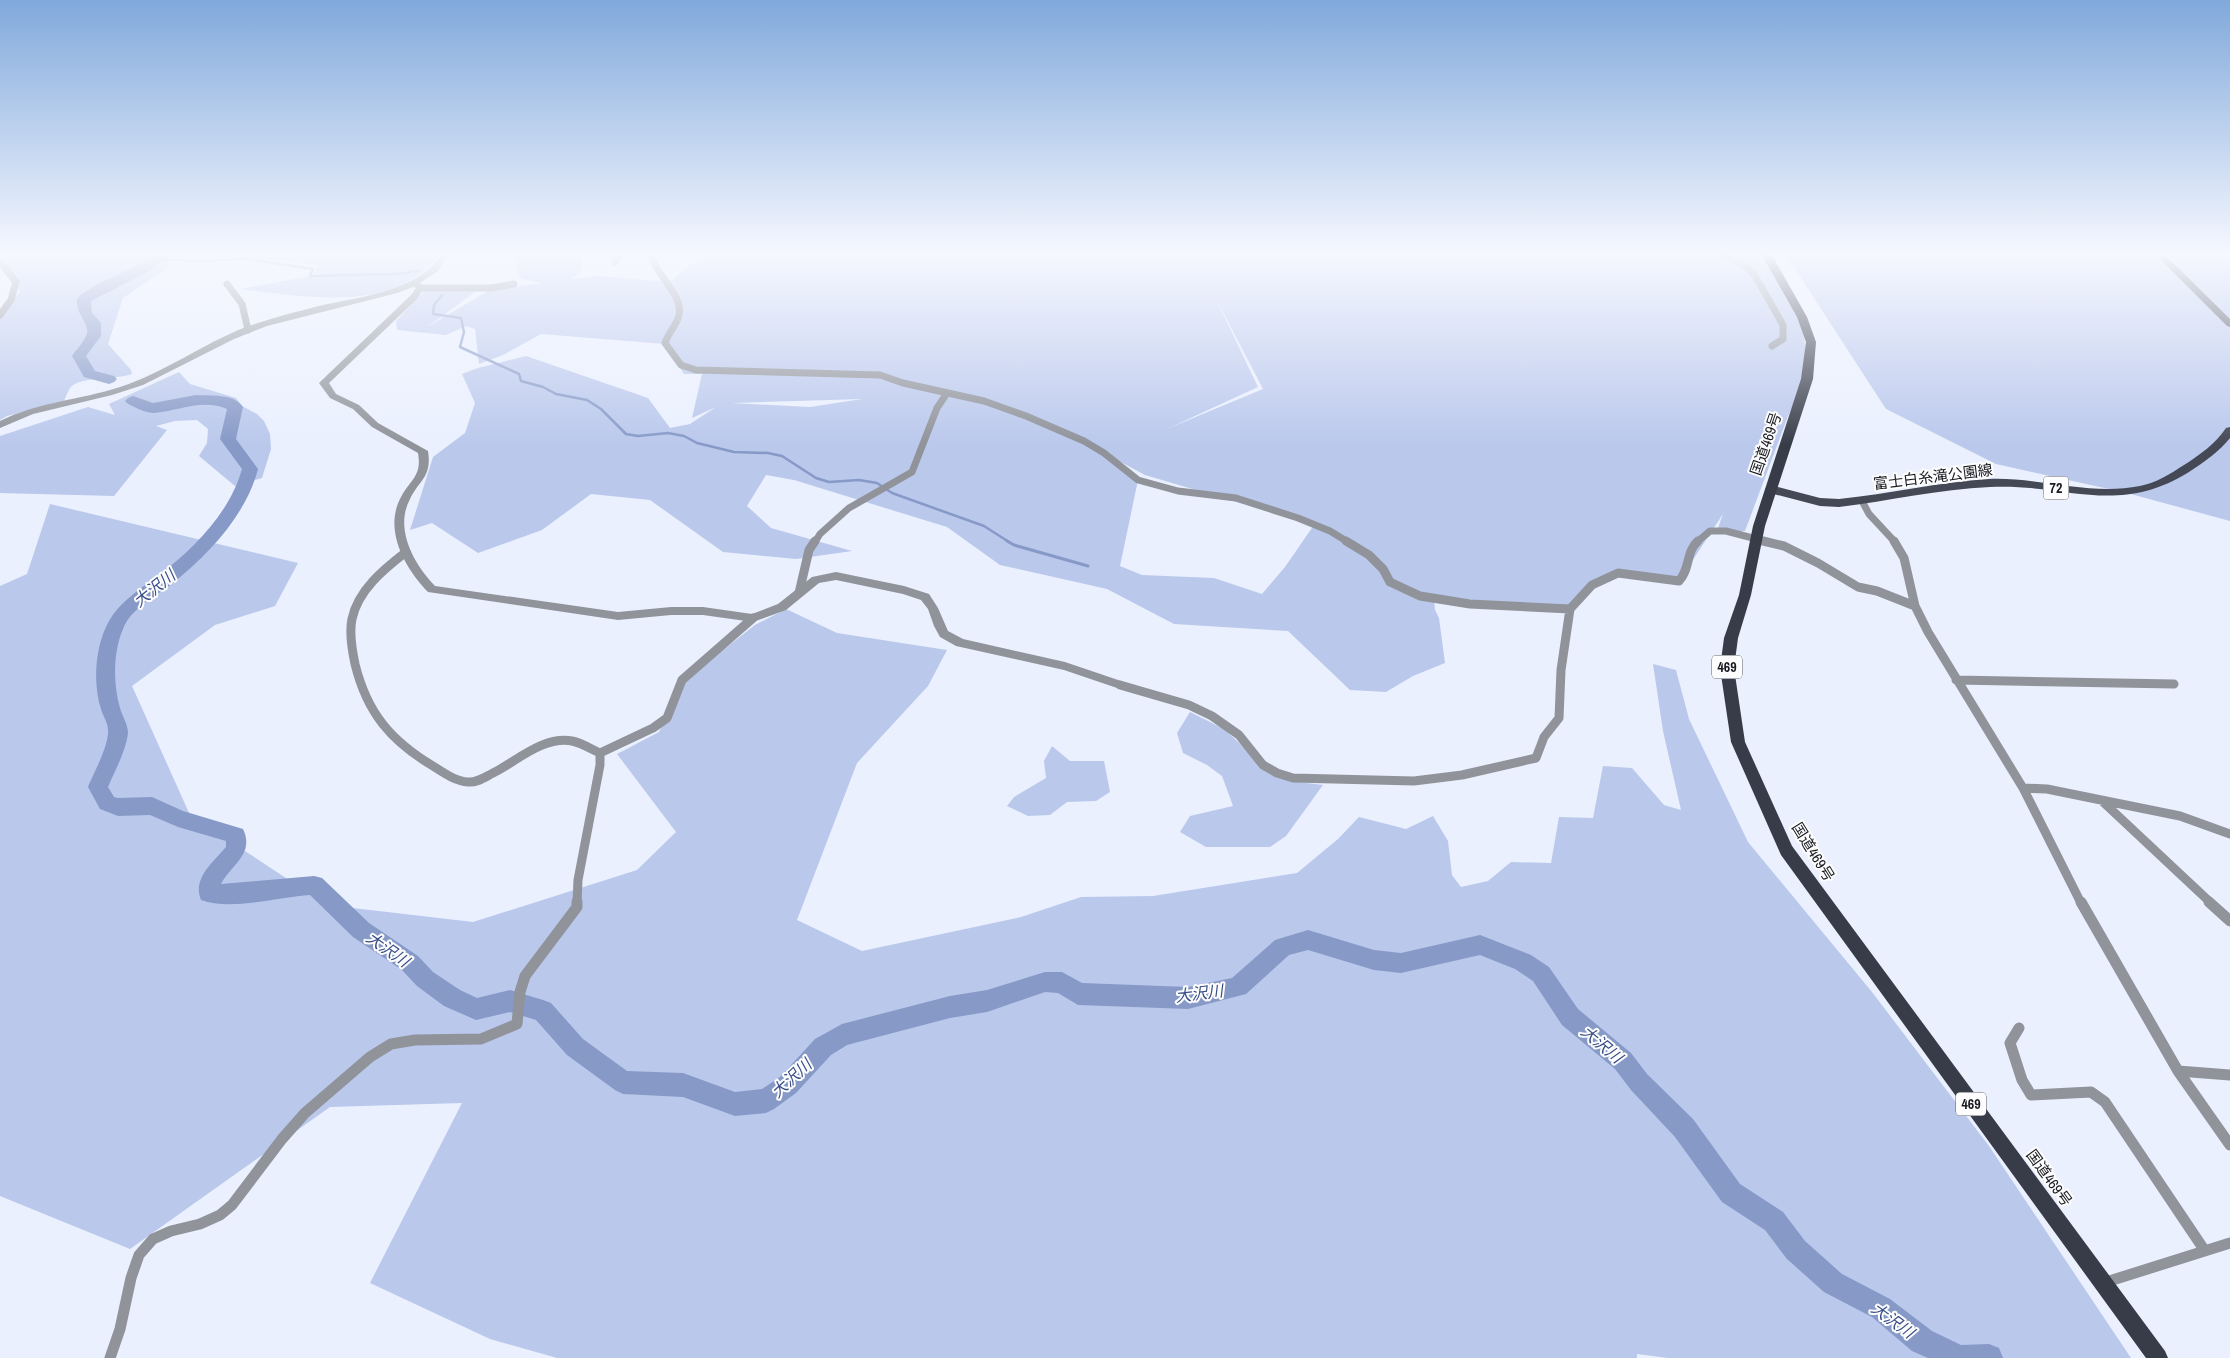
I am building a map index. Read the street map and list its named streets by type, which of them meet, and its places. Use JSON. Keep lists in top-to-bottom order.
{
  "streets": {
    "highway": ["国道469号", "469"],
    "main road": ["富士白糸滝公園線", "72"]
  },
  "crossings": [
    ["国道469号", "富士白糸滝公園線"]
  ],
  "water": ["大沢川"]
}
